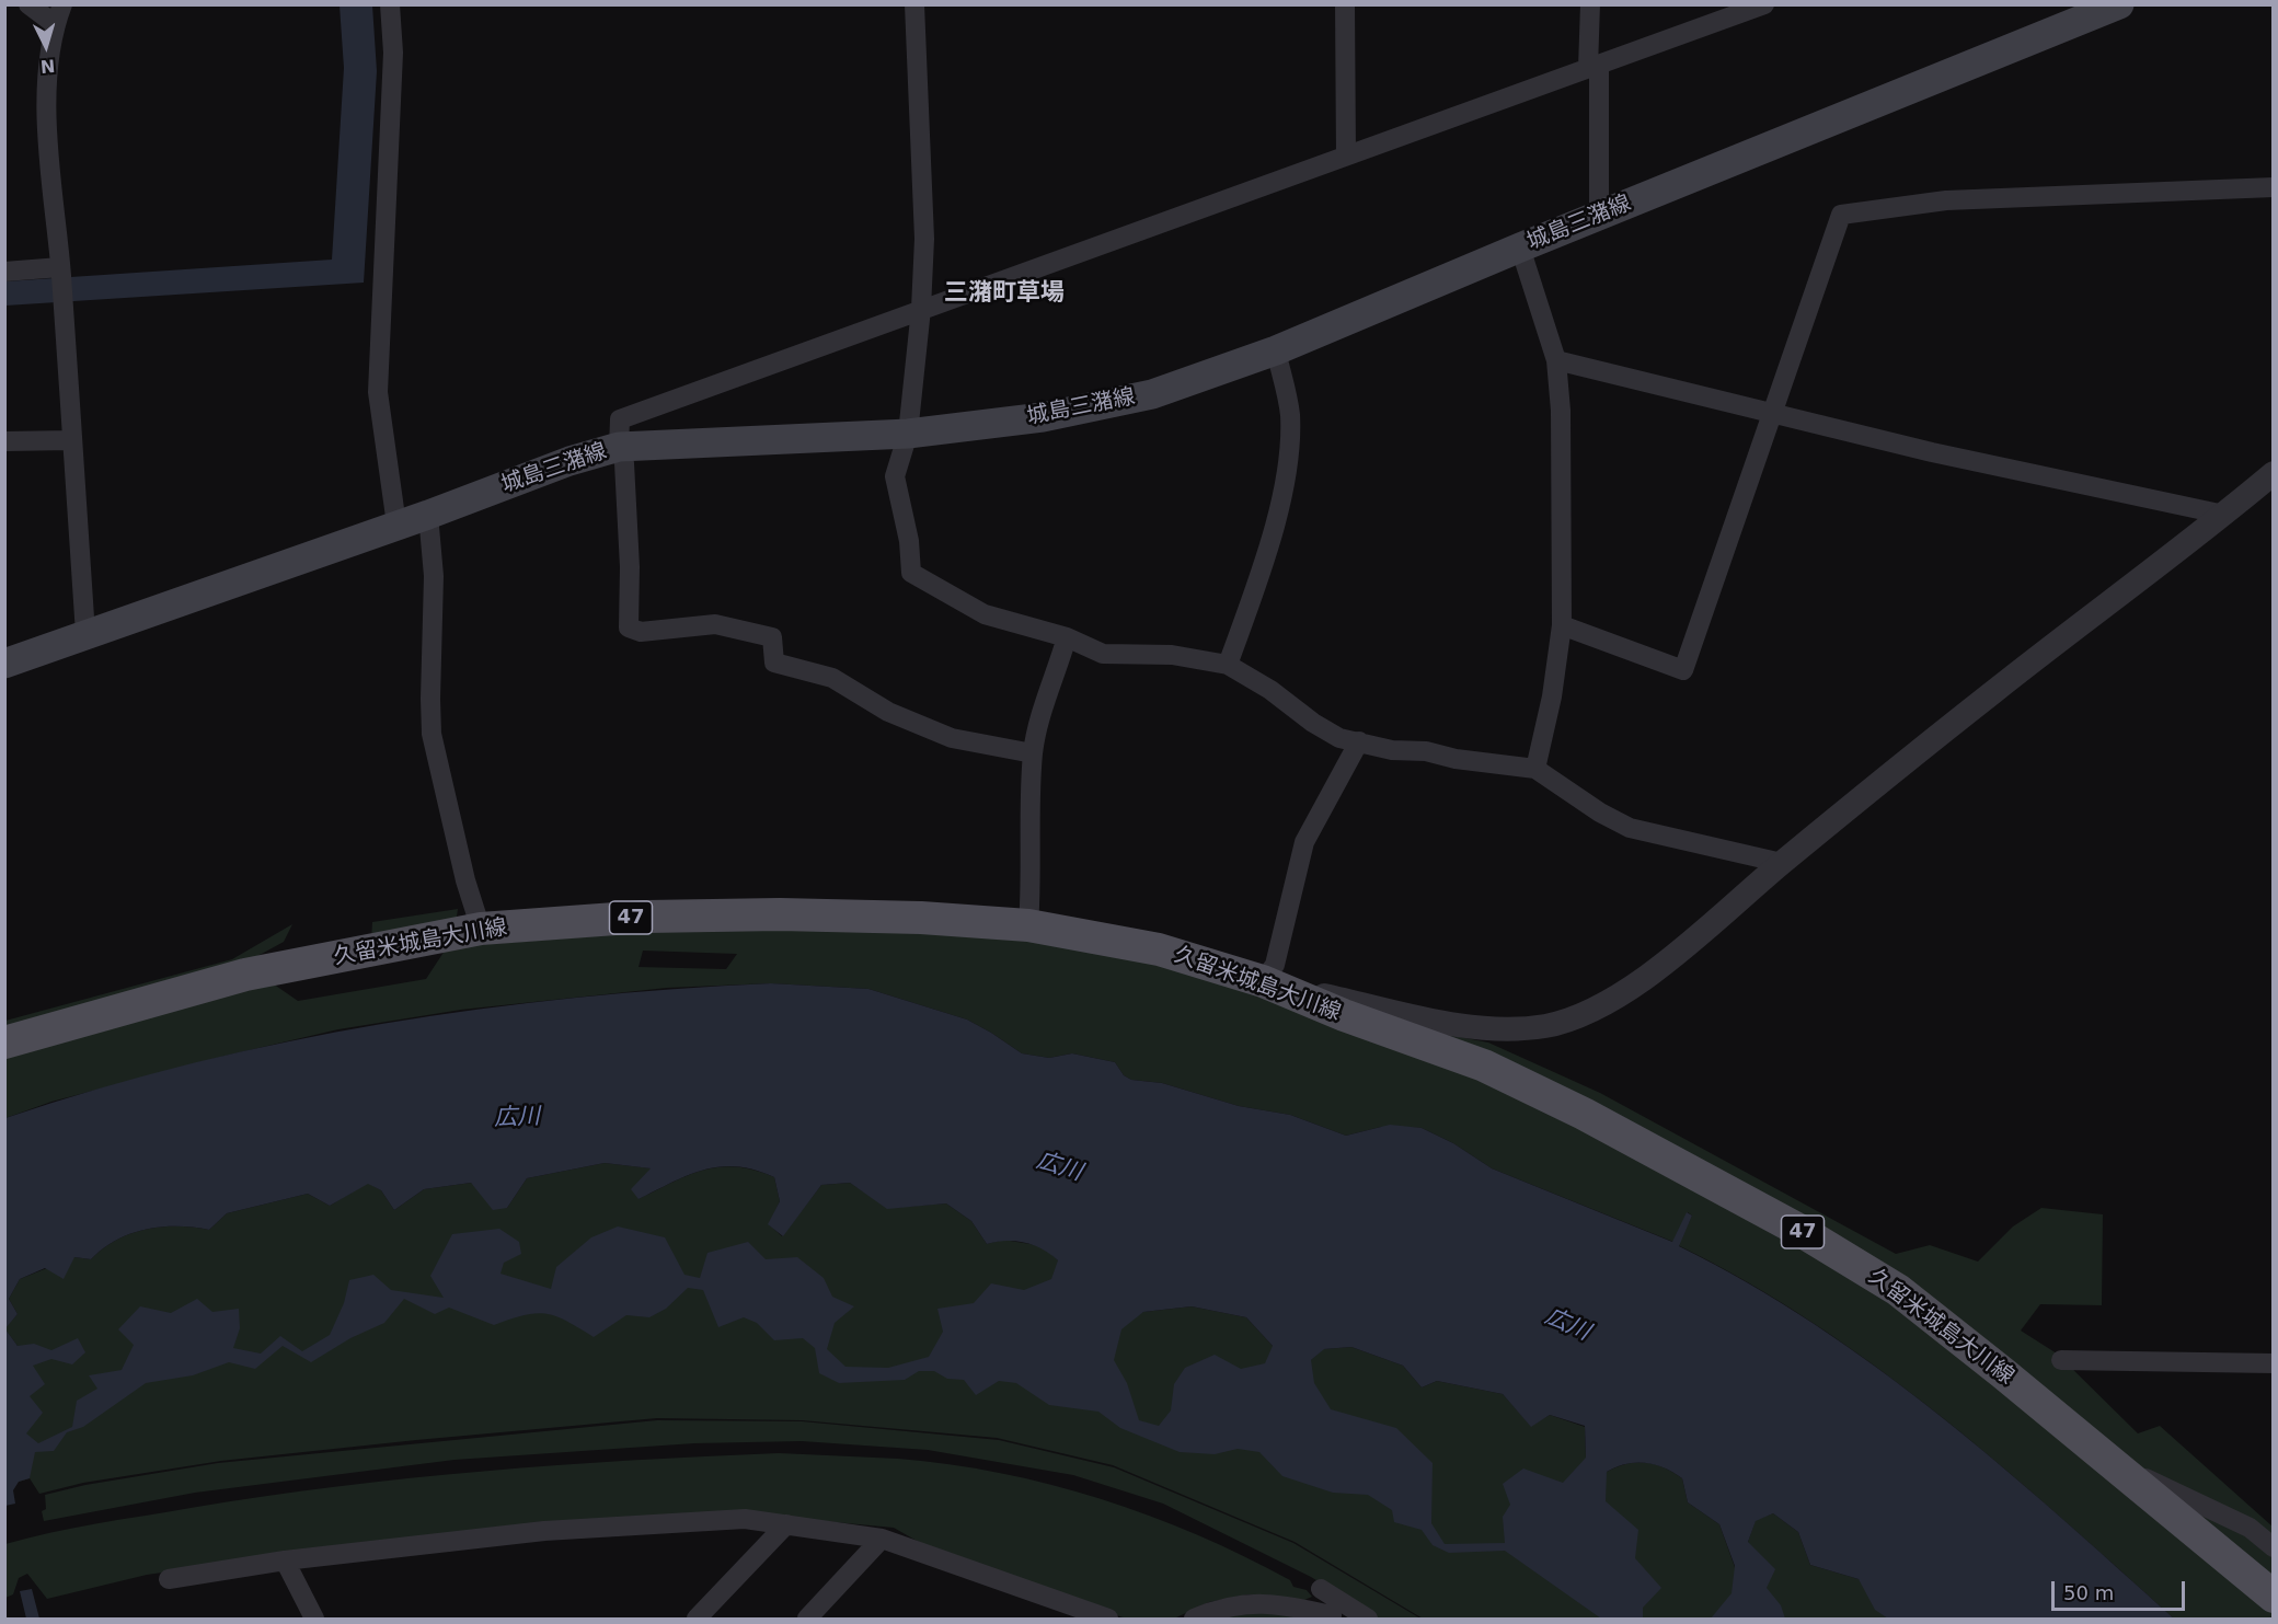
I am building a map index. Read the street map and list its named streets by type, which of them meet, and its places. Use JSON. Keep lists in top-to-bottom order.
{
  "streets": {
    "main road": ["城島三潴線", "47", "久留米城島大川線"]
  },
  "districts": ["三潴町草場"],
  "water": ["広川"],
  "scale_bar": "50 m",
  "north": "bottom"
}
